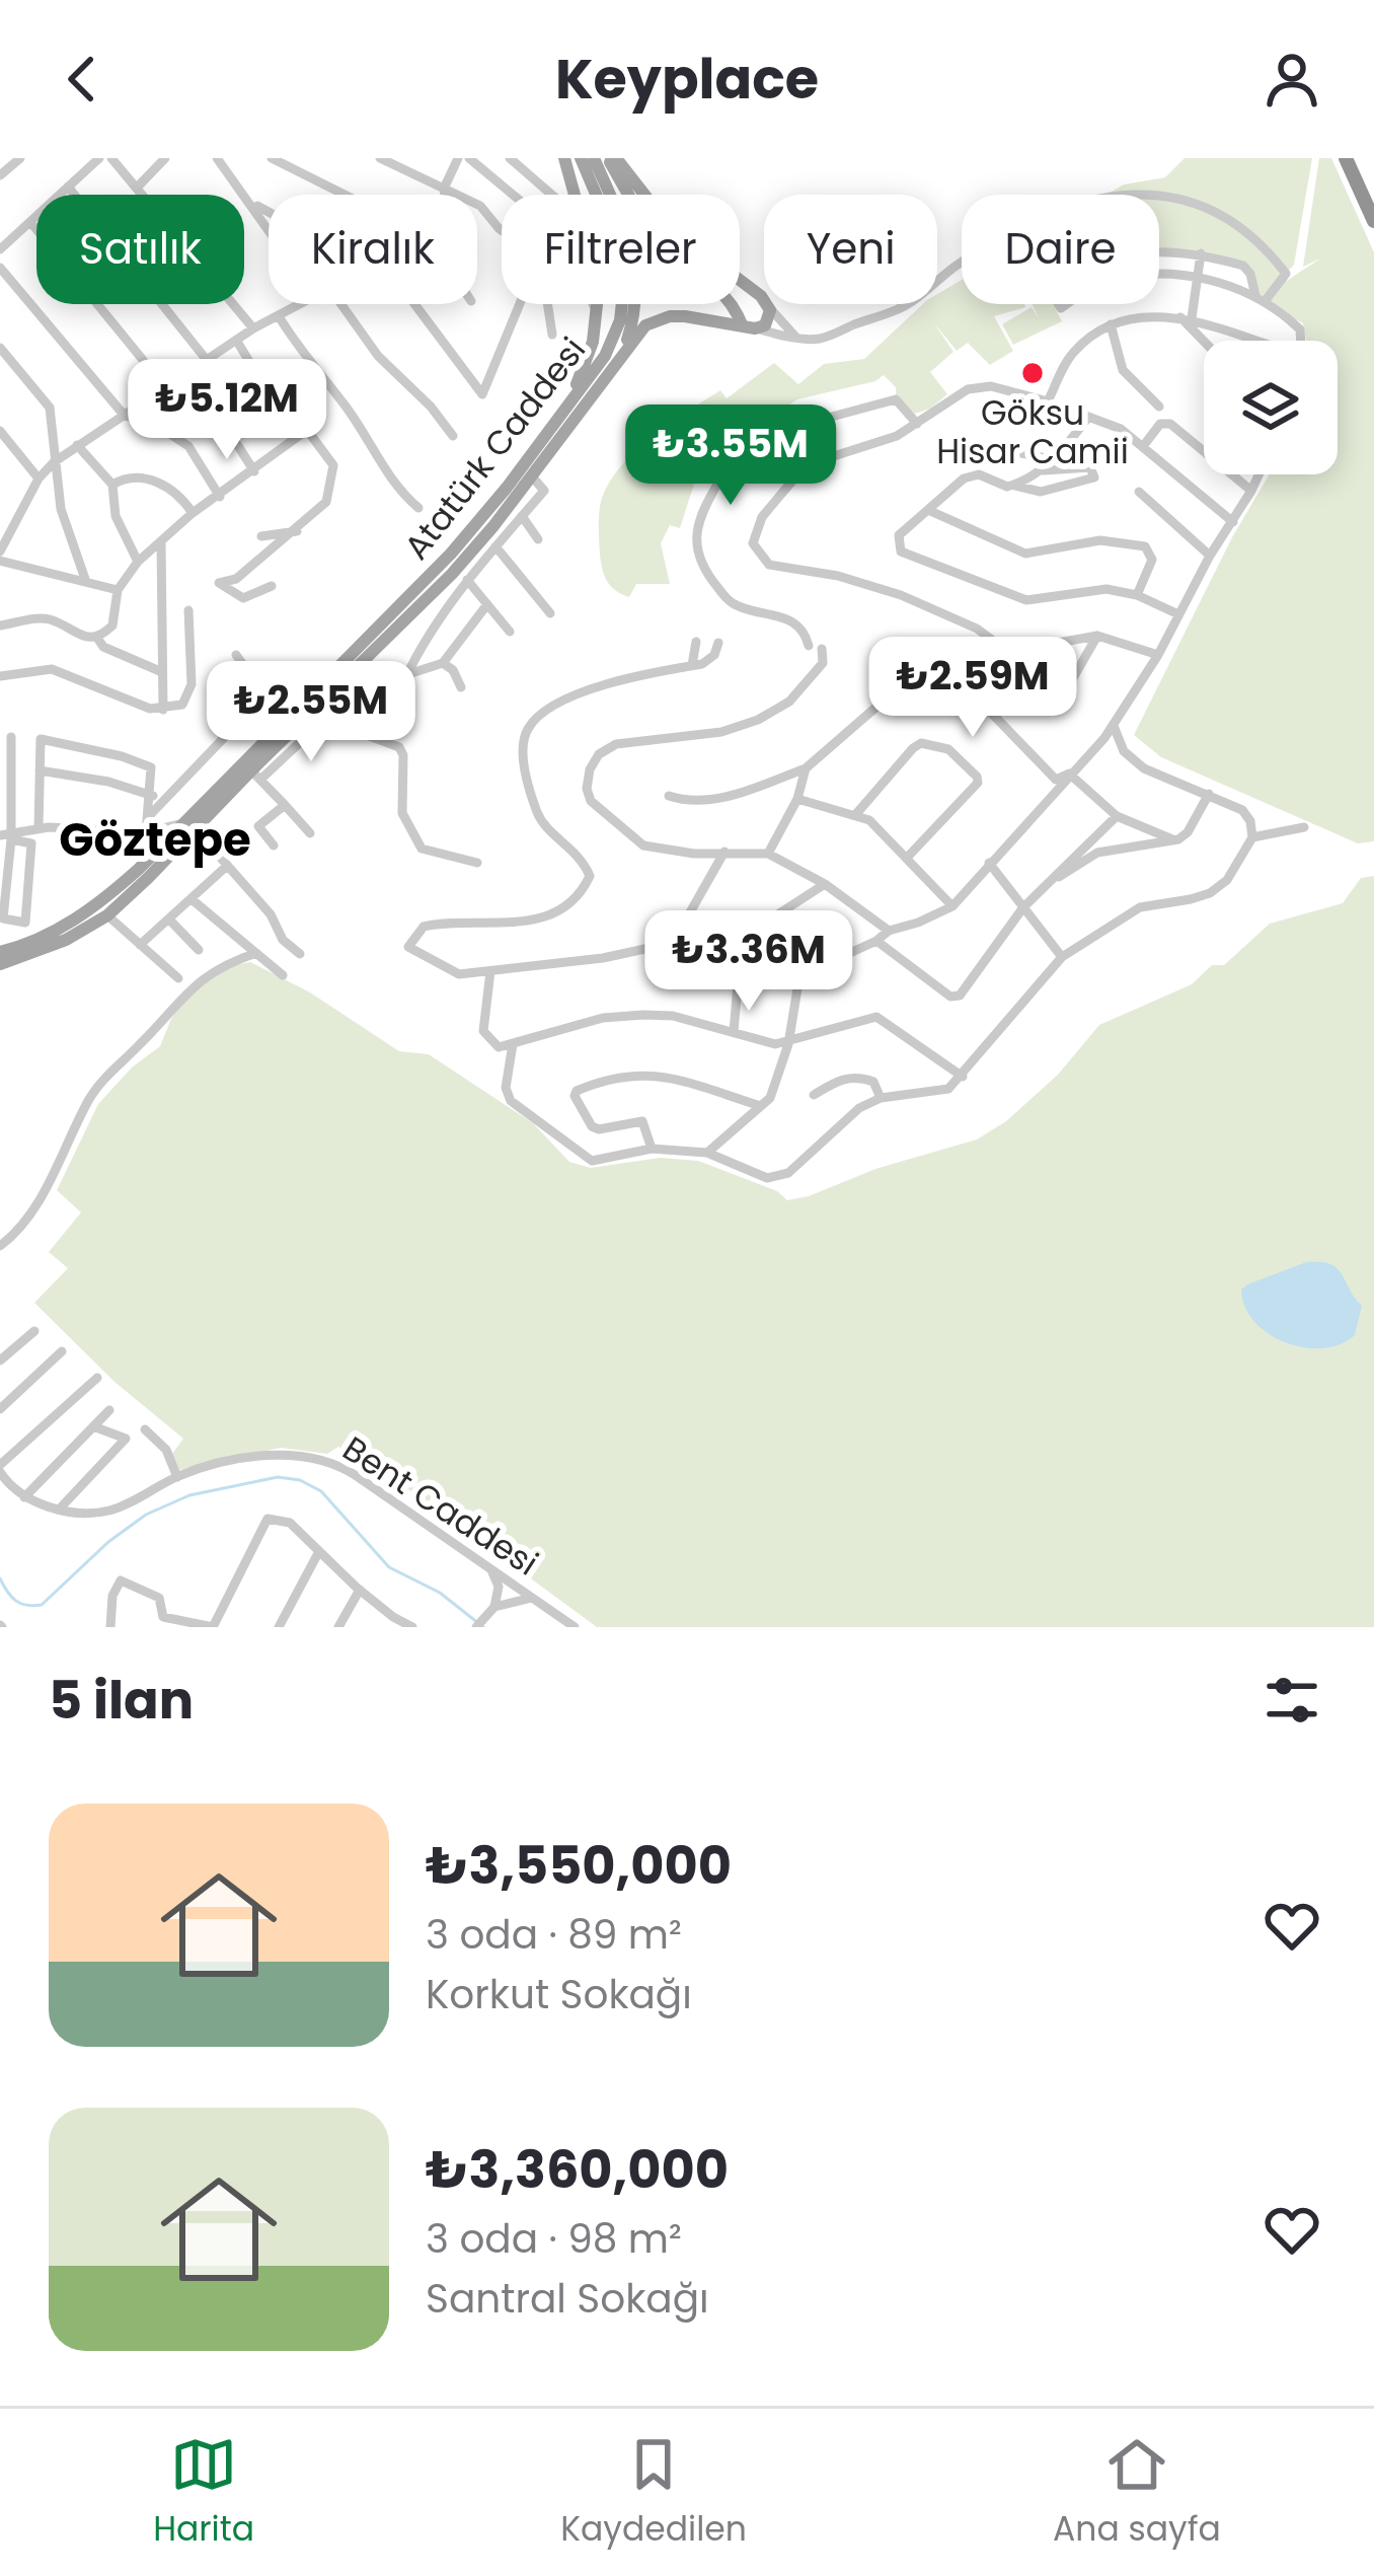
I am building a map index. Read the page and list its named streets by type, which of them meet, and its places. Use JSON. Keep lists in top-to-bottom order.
{
  "streets": {
    "main road": ["Atatürk Caddesi"],
    "street": ["Bent Caddesi"]
  },
  "districts": ["Göztepe"],
  "places": ["Göksu Hisar Camii"],
  "page": {
    "header": "Keyplace",
    "chip": [
      "Satılık",
      "Kiralık",
      "Filtreler",
      "Yeni",
      "Daire"
    ],
    "price": [
      "₺5.12M",
      "₺3.55M",
      "₺2.59M",
      "₺2.55M",
      "₺3.36M"
    ],
    "heading": "5 ilan",
    "list": [
      {
        "name": "₺3,550,000",
        "note": "3 oda · 89 m² · Korkut Sokağı"
      },
      {
        "name": "₺3,360,000",
        "note": "3 oda · 98 m² · Santral Sokağı"
      }
    ],
    "tabs": ["Harita", "Kaydedilen", "Ana sayfa"]
  }
}
